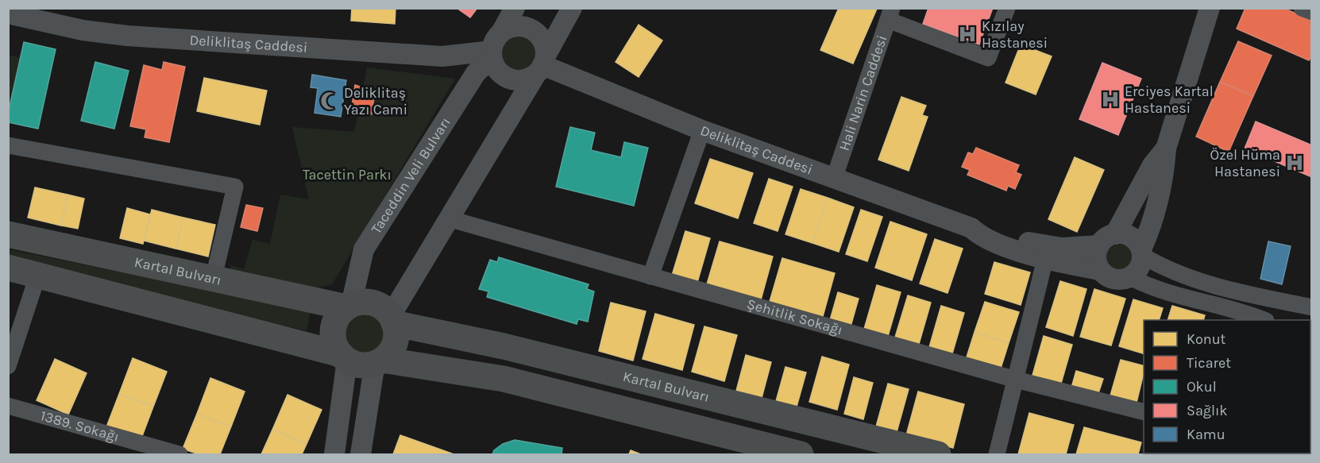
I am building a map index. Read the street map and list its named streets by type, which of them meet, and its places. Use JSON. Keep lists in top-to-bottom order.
{
  "streets": {
    "main road": ["Kartal Bulvarı"],
    "street": [
      "Deliklitaş Caddesi",
      "Hali Narin Caddesi",
      "Taceddin Veli Bulvarı",
      "Şehitlik Sokağı",
      "1389. Sokağı"
    ]
  },
  "crossings": [
    ["Deliklitaş Caddesi", "Hali Narin Caddesi"],
    ["Deliklitaş Caddesi", "Taceddin Veli Bulvarı"],
    ["Taceddin Veli Bulvarı", "Kartal Bulvarı"]
  ],
  "parks": ["Tacettin Parkı"],
  "places": {
    "hospital": ["Kızılay Hastanesi", "Erciyes Kartal Hastanesi", "Özel Hüma Hastanesi"],
    "mosque": ["Deliklitaş Yazı Cami"]
  },
  "legend": [
    "Konut",
    "Ticaret",
    "Okul",
    "Sağlık",
    "Kamu"
  ]
}
